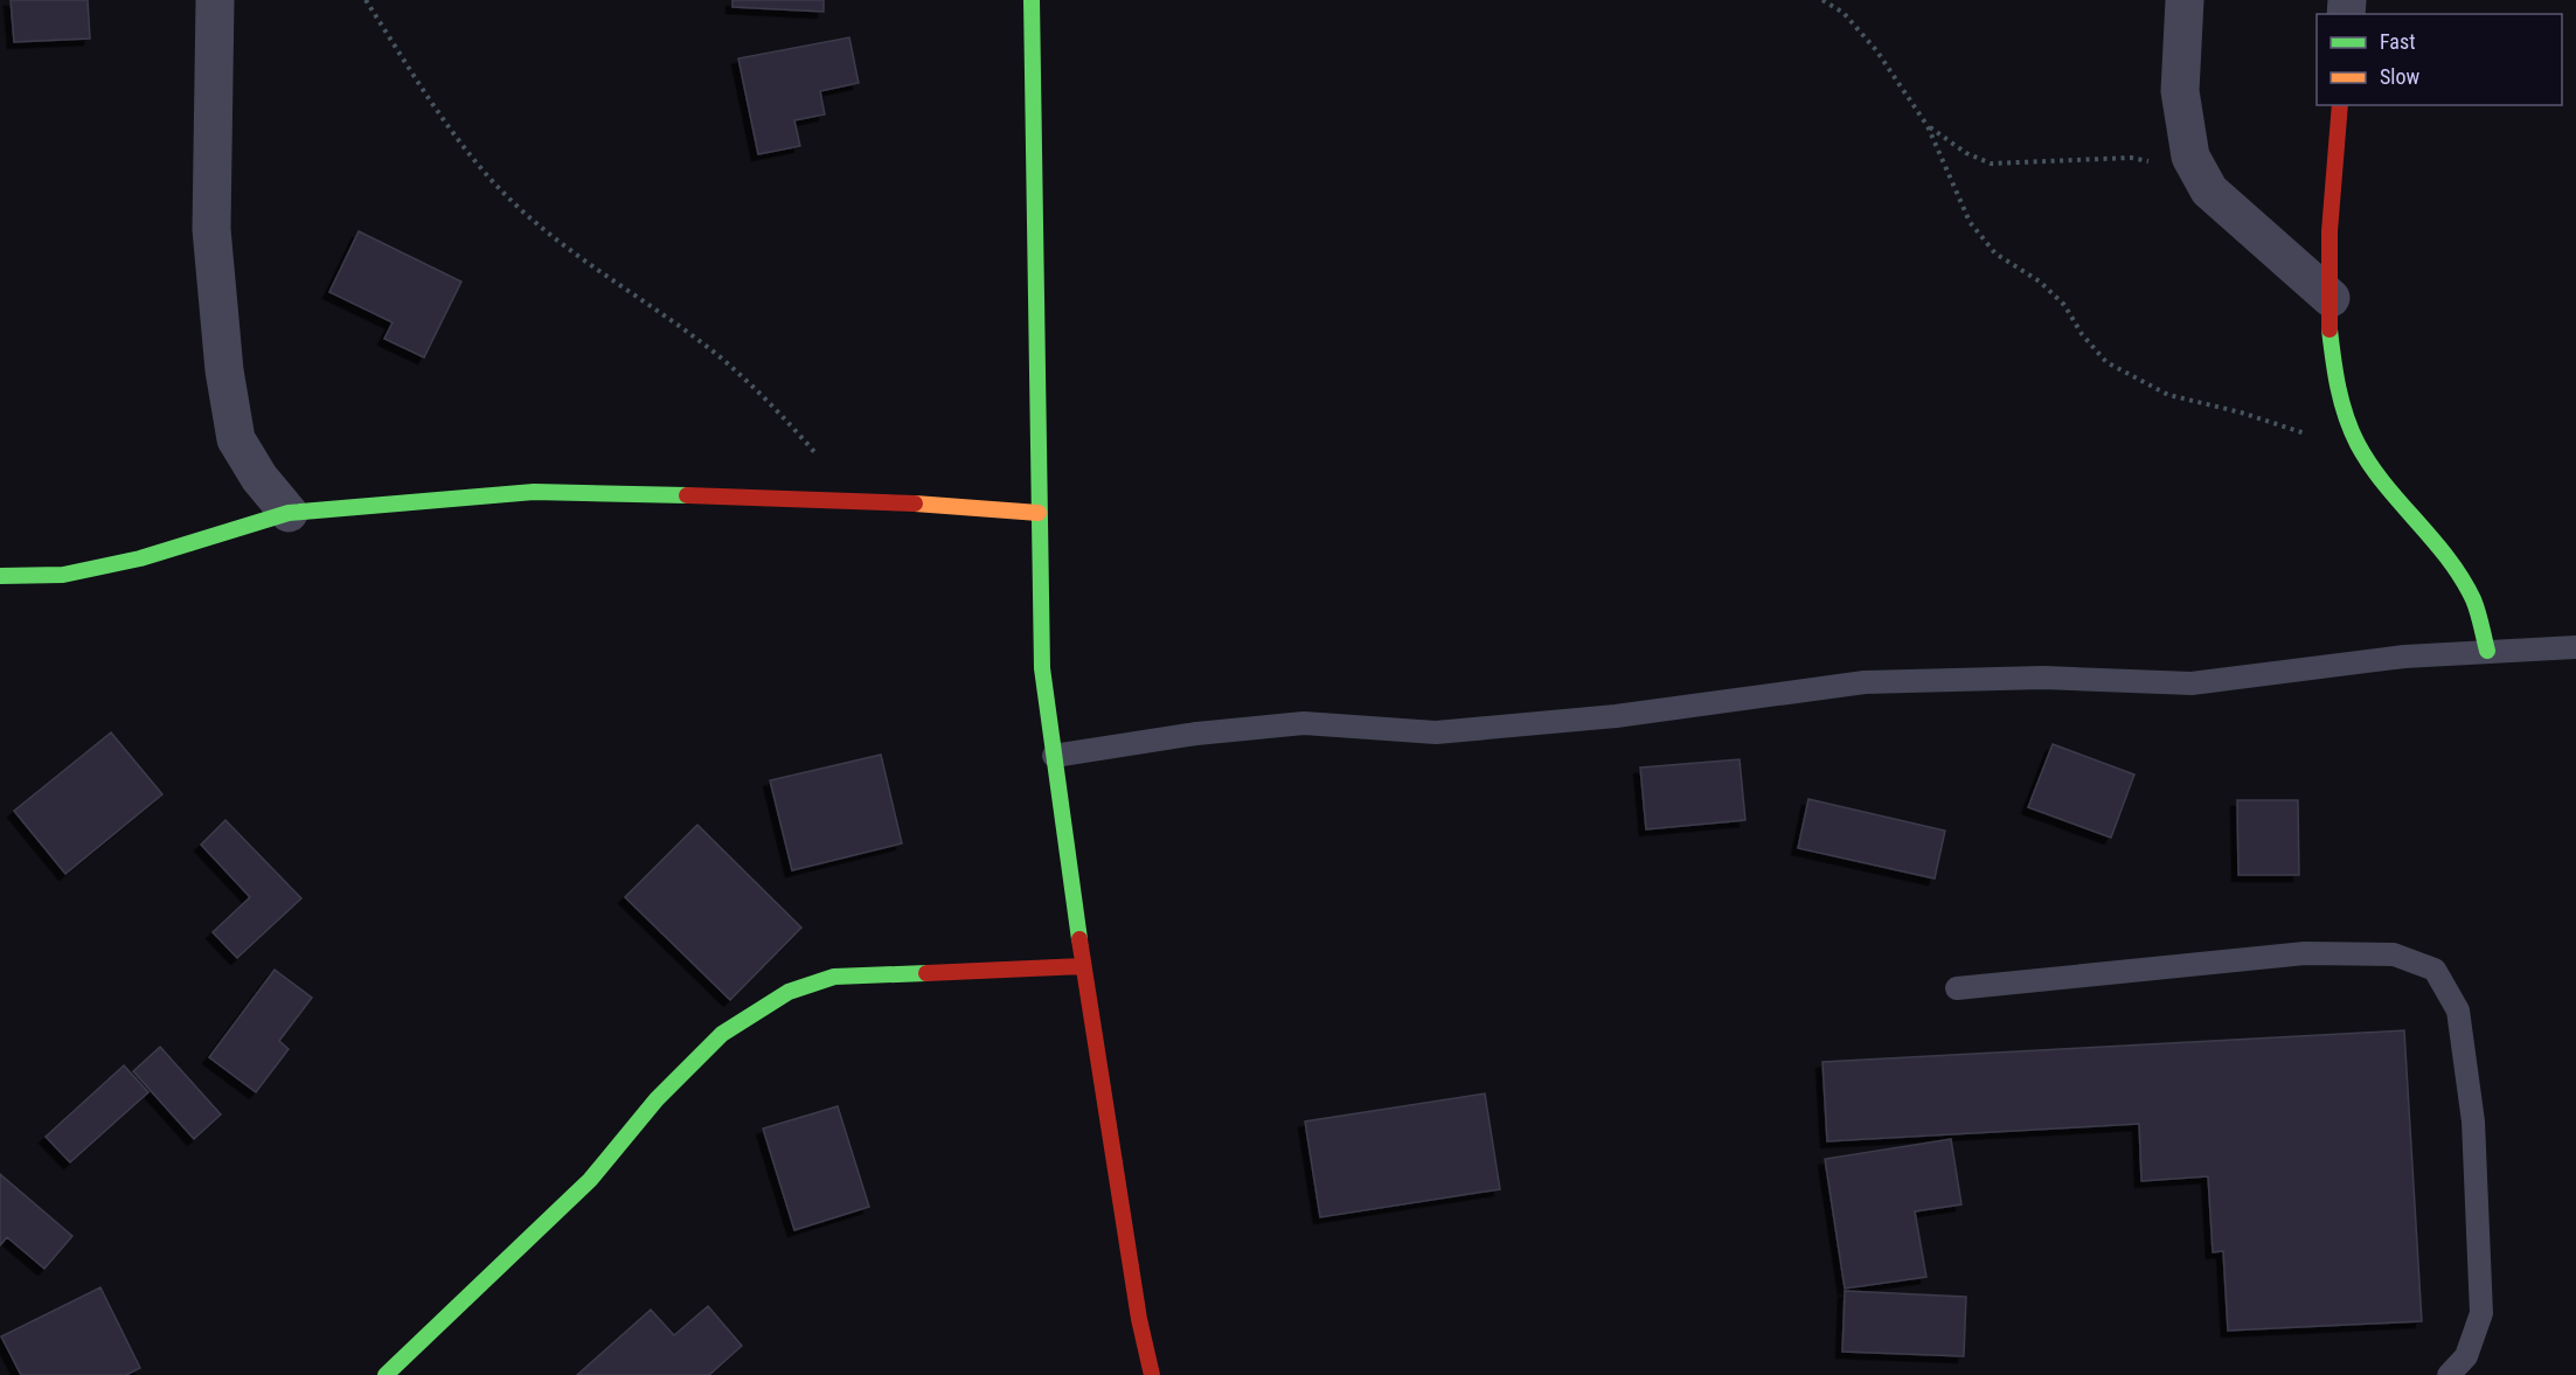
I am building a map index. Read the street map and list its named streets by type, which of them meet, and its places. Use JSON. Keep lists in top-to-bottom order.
{
  "legend": ["Fast", "Slow"]
}
